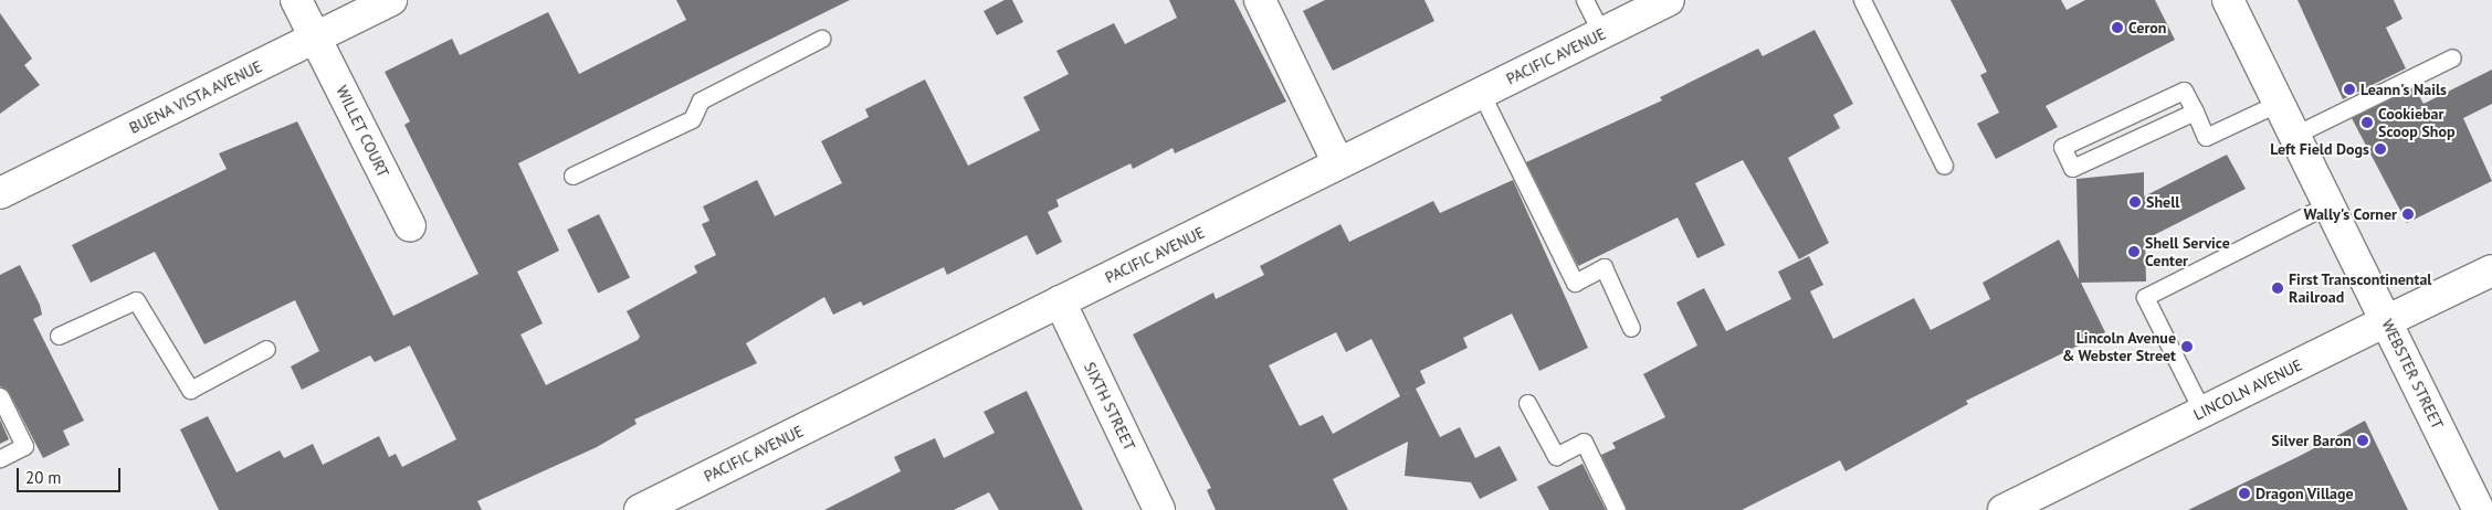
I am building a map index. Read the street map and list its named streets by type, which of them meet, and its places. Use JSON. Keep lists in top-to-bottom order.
{
  "streets": {
    "street": [
      "PACIFIC AVENUE",
      "BUENA VISTA AVENUE",
      "WILLET COURT",
      "WEBSTER STREET",
      "LINCOLN AVENUE",
      "SIXTH STREET"
    ]
  },
  "crossings": [
    ["PACIFIC AVENUE", "SIXTH STREET"],
    ["BUENA VISTA AVENUE", "WILLET COURT"],
    ["WEBSTER STREET", "LINCOLN AVENUE"]
  ],
  "places": [
    "Ceron",
    "Leann's Nails",
    "Cookiebar Scoop Shop",
    "Left Field Dogs",
    "Shell",
    "Wally's Corner",
    "Shell Service Center",
    "First Transcontinental Railroad",
    "Lincoln Avenue & Webster Street",
    "Silver Baron",
    "Dragon Village"
  ],
  "scale_bar": "20 m"
}
